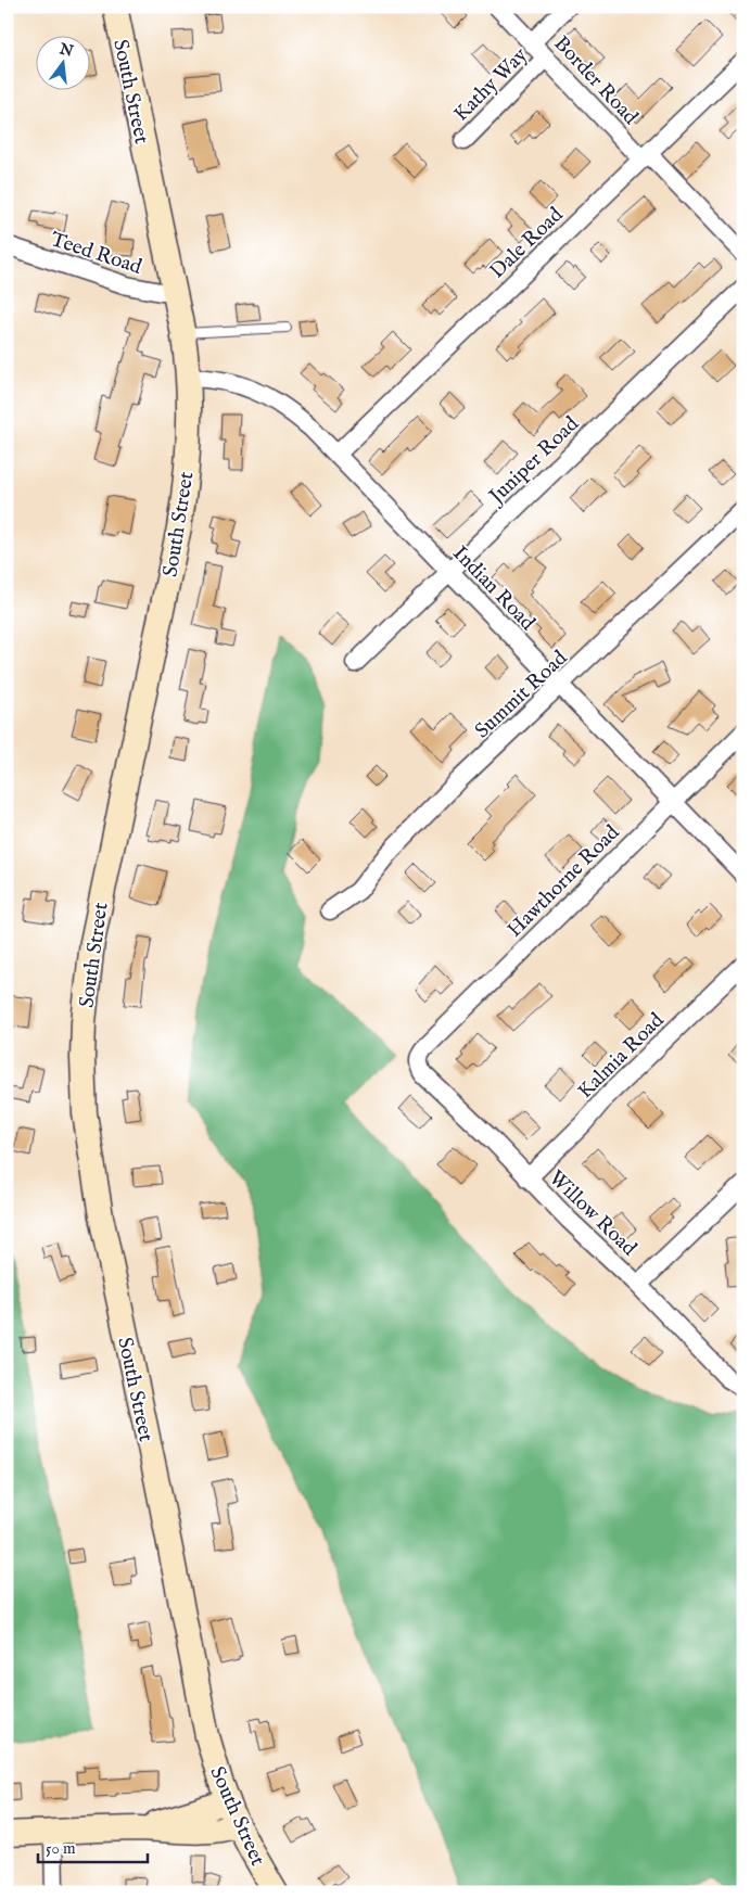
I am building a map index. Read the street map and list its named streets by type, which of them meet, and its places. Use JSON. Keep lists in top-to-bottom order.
{
  "streets": {
    "main road": ["South Street"],
    "street": [
      "Border Road",
      "Kathy Way",
      "Dale Road",
      "Teed Road",
      "Juniper Road",
      "Indian Road",
      "Summit Road",
      "Hawthorne Road",
      "Kalmia Road",
      "Willow Road"
    ]
  },
  "crossings": [
    ["Border Road", "Kathy Way"],
    ["Border Road", "Dale Road"],
    ["South Street", "Teed Road"],
    ["South Street", "Indian Road"],
    ["Dale Road", "Indian Road"],
    ["Juniper Road", "Indian Road"],
    ["Indian Road", "Summit Road"],
    ["Indian Road", "Hawthorne Road"],
    ["Hawthorne Road", "Willow Road"],
    ["Kalmia Road", "Willow Road"]
  ],
  "scale_bar": "50 m",
  "north": "top"
}
